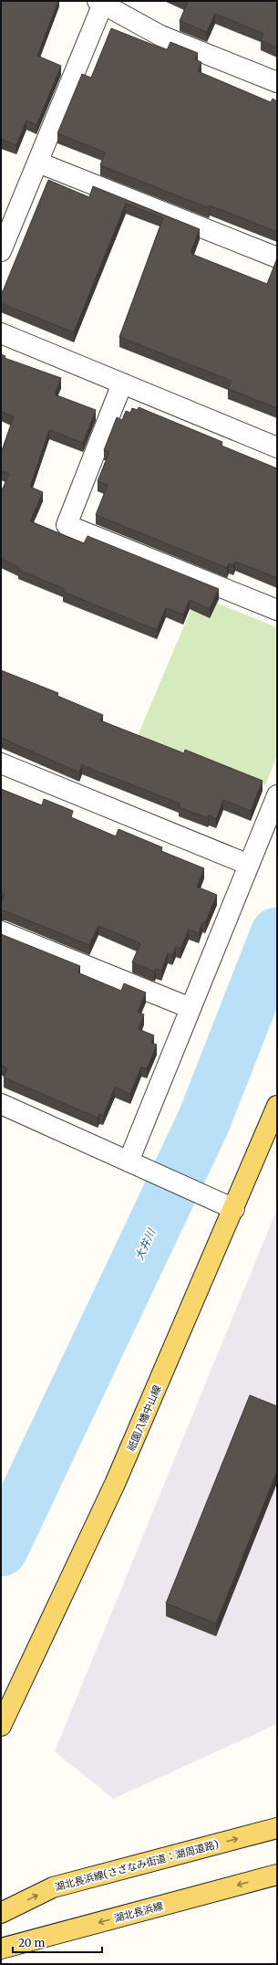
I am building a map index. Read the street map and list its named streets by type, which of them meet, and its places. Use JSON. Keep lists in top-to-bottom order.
{
  "streets": {
    "main road": ["祇園八幡中山線", "湖北長浜線(さざなみ街道：湖周道路)", "湖北長浜線"]
  },
  "one_way": ["湖北長浜線(さざなみ街道：湖周道路)", "湖北長浜線"],
  "water": ["大井川"],
  "scale_bar": "20 m"
}
